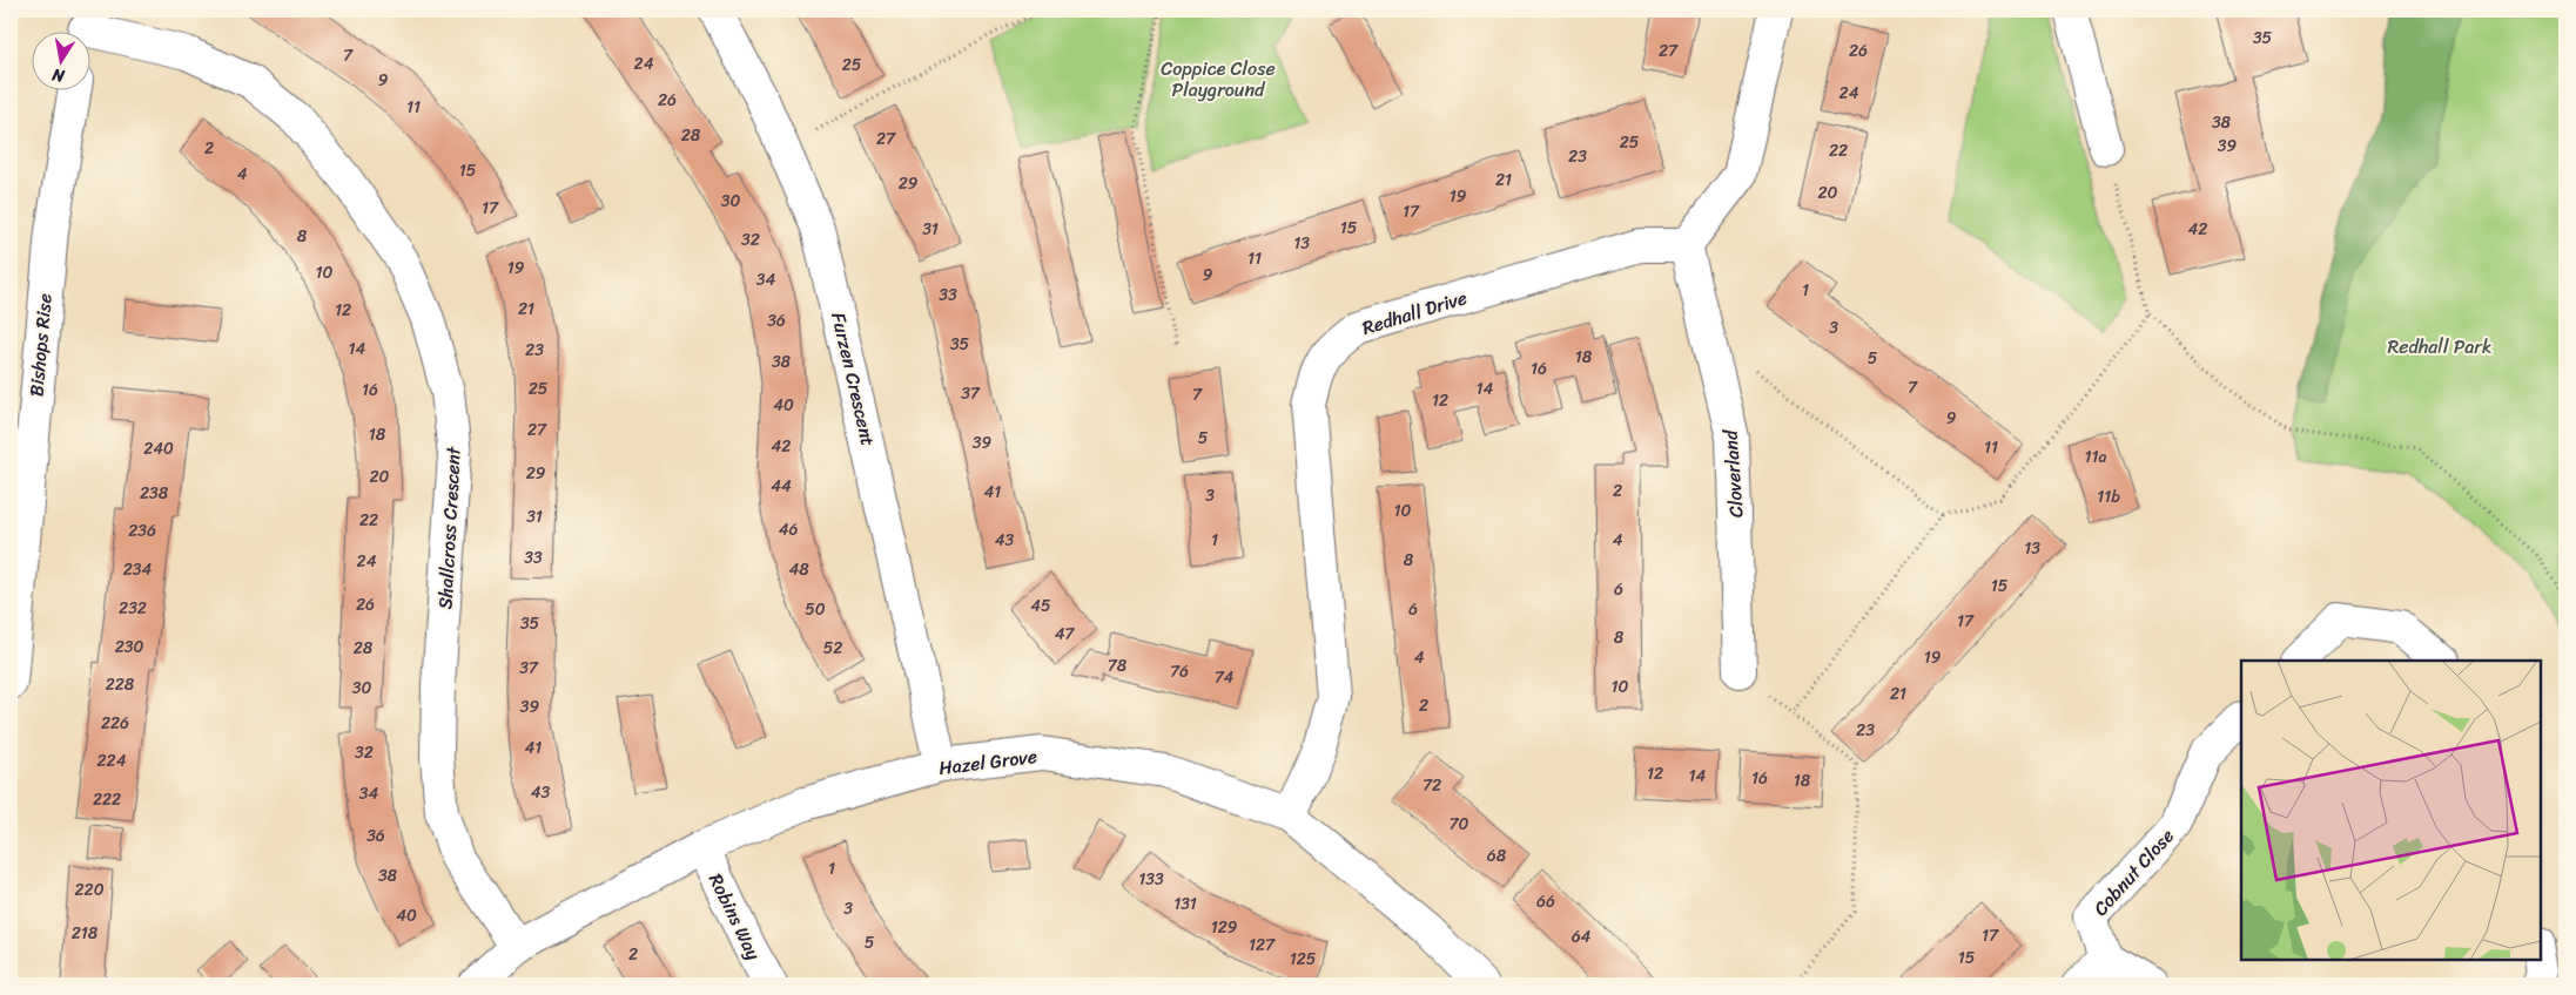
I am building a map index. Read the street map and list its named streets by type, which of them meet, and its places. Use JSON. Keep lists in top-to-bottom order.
{
  "streets": {
    "street": [
      "Redhall Drive",
      "Bishops Rise",
      "Furzen Crescent",
      "Cloverland",
      "Shallcross Crescent",
      "Hazel Grove",
      "Cobnut Close",
      "Robins Way"
    ]
  },
  "crossings": [
    ["Redhall Drive", "Cloverland"],
    ["Redhall Drive", "Hazel Grove"],
    ["Furzen Crescent", "Hazel Grove"],
    ["Shallcross Crescent", "Hazel Grove"],
    ["Hazel Grove", "Robins Way"]
  ],
  "parks": ["Coppice Close Playground", "Redhall Park"],
  "house_numbers": [
    "35",
    "27",
    "26",
    "7",
    "24",
    "25",
    "9",
    "24",
    "26",
    "11",
    "38",
    "28",
    "27",
    "25",
    "39",
    "2",
    "22",
    "23",
    "15",
    "4",
    "21",
    "29",
    "20",
    "19",
    "30",
    "17",
    "17",
    "15",
    "31",
    "42",
    "8",
    "32",
    "13",
    "11",
    "19",
    "10",
    "9",
    "34",
    "1",
    "33",
    "21",
    "12",
    "36",
    "3",
    "35",
    "14",
    "23",
    "18",
    "5",
    "38",
    "16",
    "7",
    "25",
    "14",
    "16",
    "37",
    "7",
    "12",
    "40",
    "9",
    "27",
    "18",
    "5",
    "39",
    "42",
    "11",
    "240",
    "11a",
    "29",
    "20",
    "44",
    "2",
    "41",
    "238",
    "3",
    "11b",
    "10",
    "31",
    "22",
    "46",
    "236",
    "43",
    "1",
    "4",
    "13",
    "33",
    "8",
    "24",
    "234",
    "48",
    "15",
    "6",
    "26",
    "45",
    "232",
    "50",
    "6",
    "17",
    "35",
    "47",
    "8",
    "230",
    "28",
    "52",
    "4",
    "19",
    "78",
    "37",
    "76",
    "74",
    "228",
    "10",
    "30",
    "21",
    "2",
    "39",
    "226",
    "23",
    "41",
    "32",
    "224",
    "12",
    "14",
    "16",
    "18",
    "72",
    "43",
    "34",
    "222",
    "70",
    "36",
    "68",
    "1",
    "38",
    "133",
    "220",
    "66",
    "131",
    "3",
    "40",
    "129",
    "218",
    "17",
    "64",
    "5",
    "127",
    "2",
    "15",
    "125"
  ],
  "north": "bottom"
}
